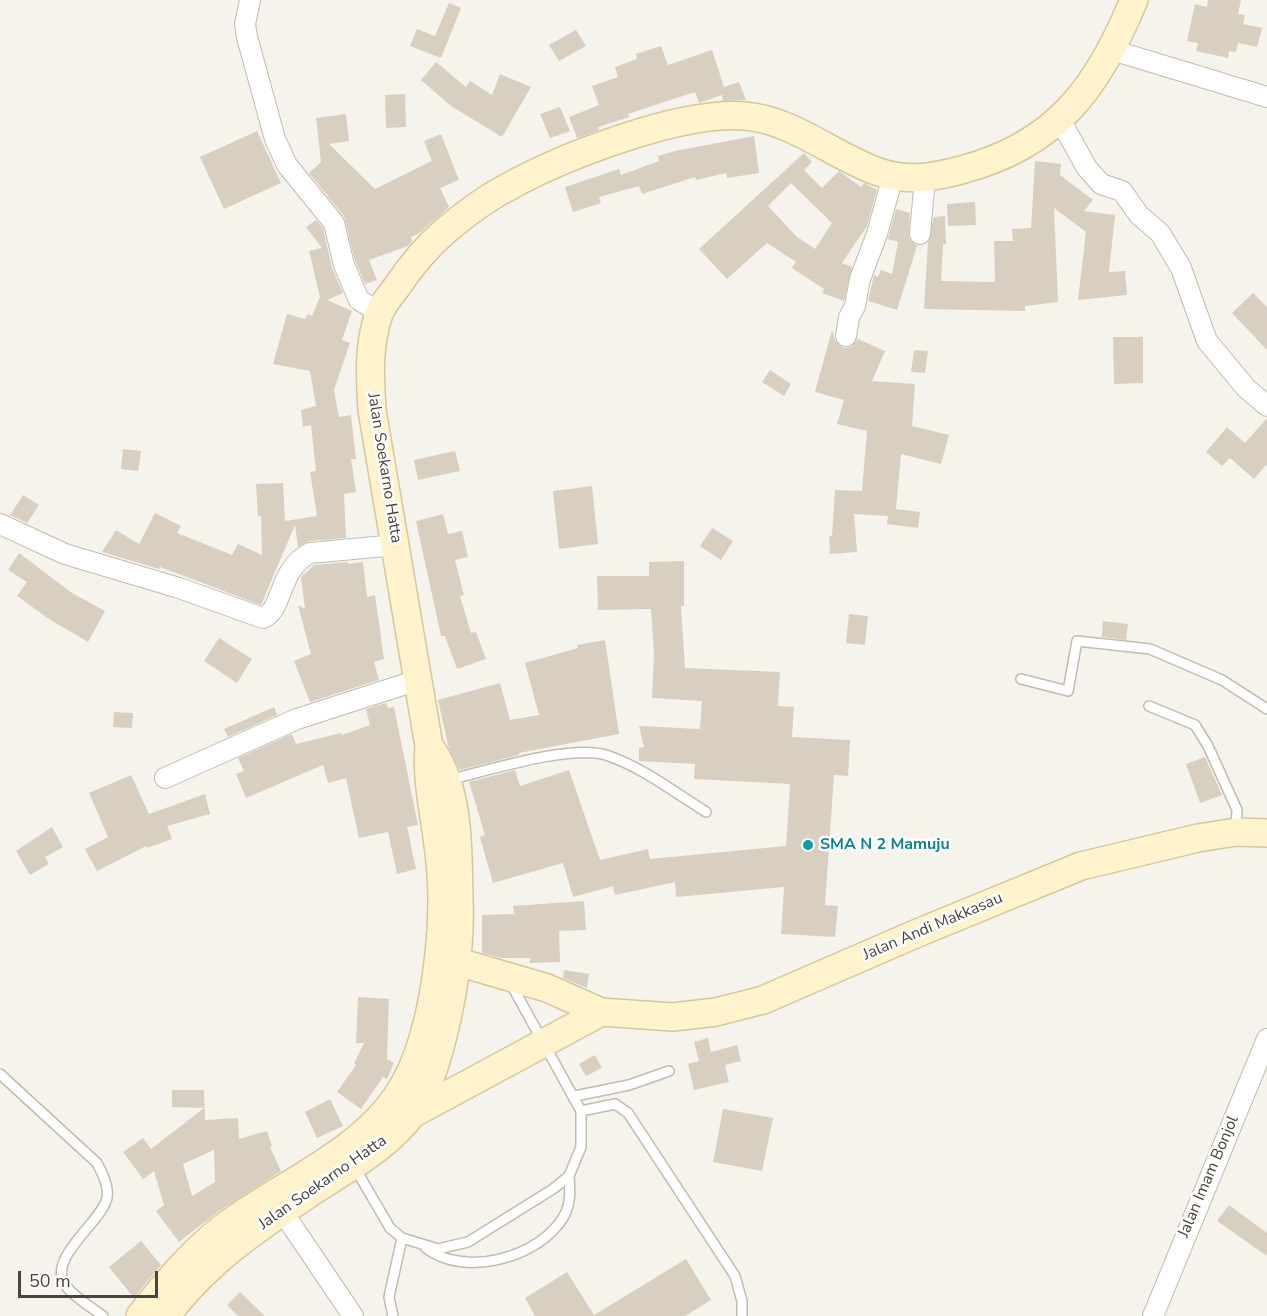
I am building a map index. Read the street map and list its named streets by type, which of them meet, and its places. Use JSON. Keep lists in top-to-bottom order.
{
  "streets": {
    "street": ["Jalan Soekarno Hatta", "Jalan Andi Makkasau", "Jalan Imam Bonjol"]
  },
  "places": ["SMA N 2 Mamuju"],
  "scale_bar": "50 m"
}
